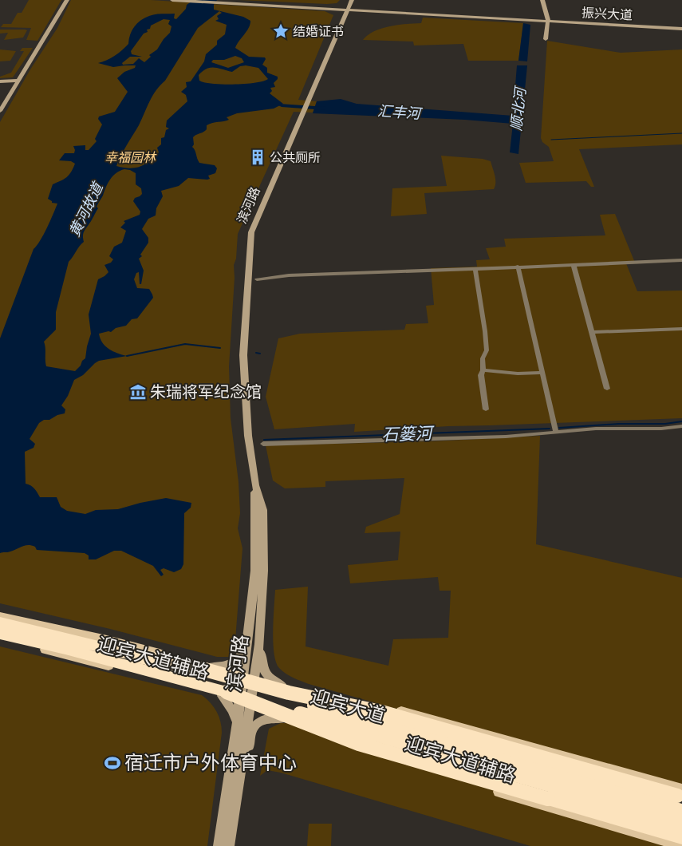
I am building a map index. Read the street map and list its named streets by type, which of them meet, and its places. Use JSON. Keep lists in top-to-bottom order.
{
  "streets": {
    "highway": ["迎宾大道"],
    "main road": ["振兴大道", "滨河路", "迎宾大道辅路"]
  },
  "crossings": [
    ["振兴大道", "滨河路"],
    ["滨河路", "迎宾大道辅路"],
    ["迎宾大道辅路", "迎宾大道"]
  ],
  "water": [
    "顺北河",
    "汇丰河",
    "黄河故道",
    "石篓河"
  ],
  "parks": ["幸福园林"],
  "places": {
    "place": ["结婚证书"],
    "building": ["公共厕所"],
    "museum": ["朱瑞将军纪念馆"],
    "sports": ["宿迁市户外体育中心"]
  }
}
